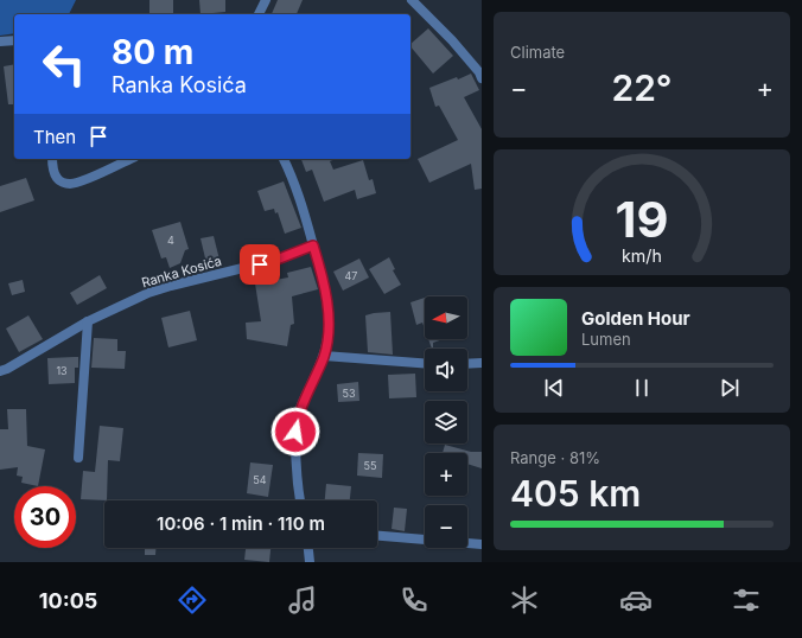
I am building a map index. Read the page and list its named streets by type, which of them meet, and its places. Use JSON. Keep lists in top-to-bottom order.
{
  "streets": {
    "street": ["Ranka Kosića"]
  },
  "house_numbers": [
    "4",
    "47",
    "13",
    "53",
    "55",
    "54"
  ],
  "north": "left",
  "page": {
    "tile": [
      "Climate",
      ["Range · 81%", "405 km"]
    ],
    "turn": ["80 m", "Ranka Kosića"],
    "heat": ["−", "22°", "+"],
    "then": "Then",
    "map_buttons": ["+", "−"],
    "song": ["Golden Hour", "Lumen"],
    "limit": "30",
    "trip": "10:06 · 1 min · 110 m",
    "tabs": "10:05",
    "gauge": ["19", "km/h"]
  }
}
